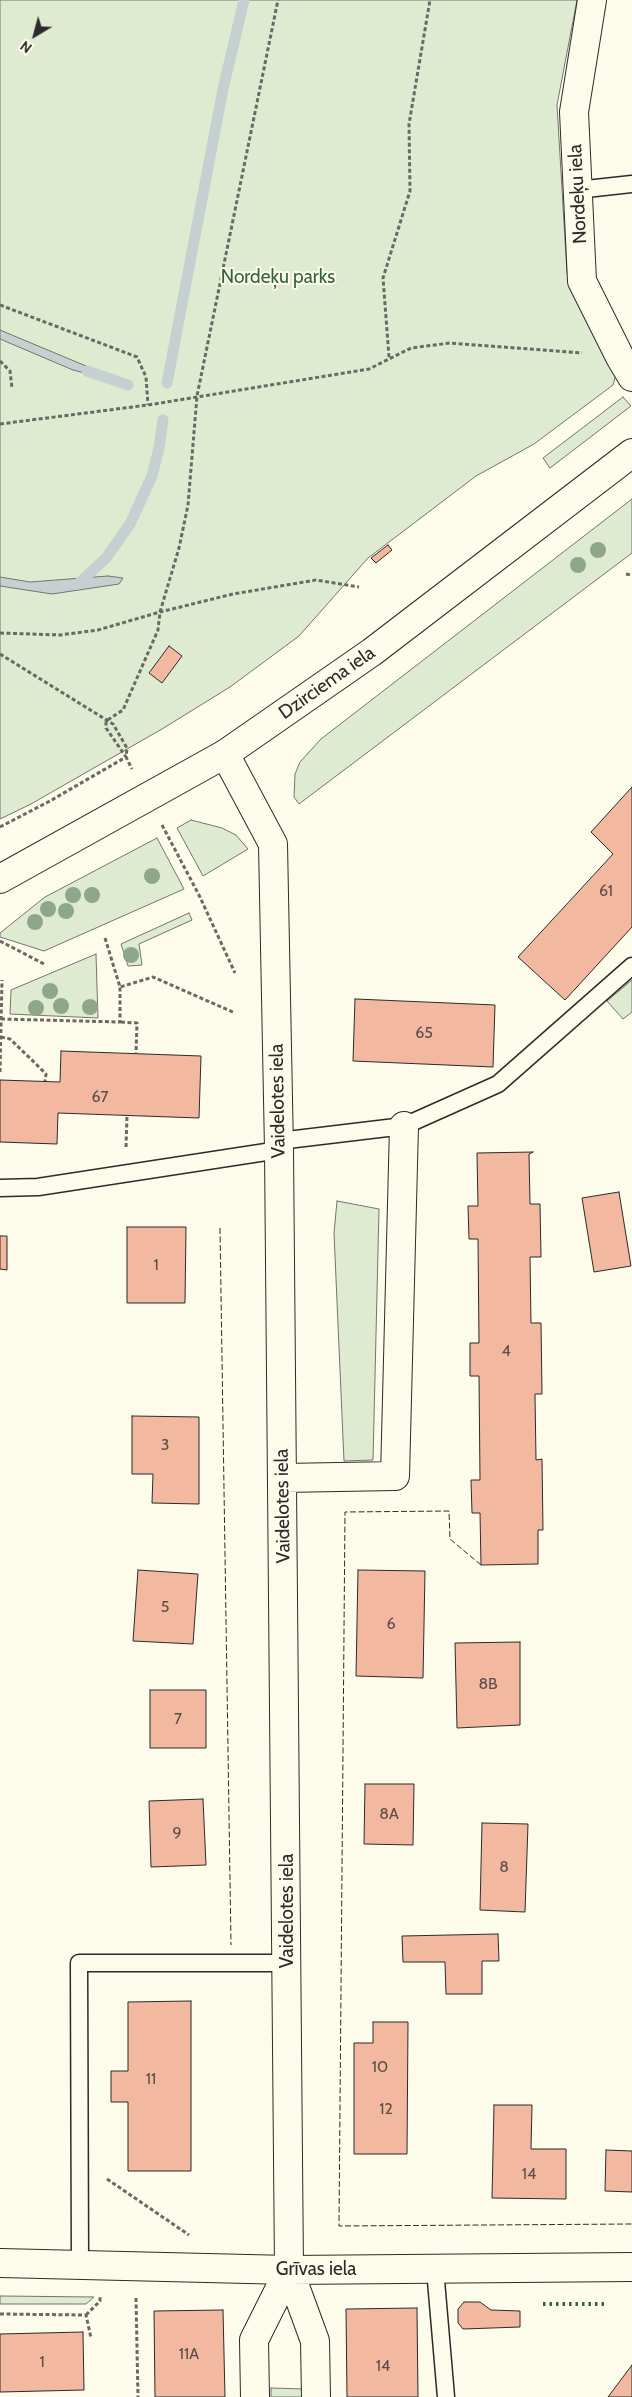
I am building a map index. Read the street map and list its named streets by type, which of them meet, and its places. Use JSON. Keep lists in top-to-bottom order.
{
  "streets": {
    "street": [
      "Nordeķu iela",
      "Dzirciema iela",
      "Vaidelotes iela",
      "Grīvas iela"
    ]
  },
  "crossings": [
    ["Dzirciema iela", "Vaidelotes iela"],
    ["Vaidelotes iela", "Grīvas iela"]
  ],
  "parks": ["Nordeķu parks"],
  "house_numbers": [
    "61",
    "65",
    "67",
    "1",
    "4",
    "3",
    "5",
    "6",
    "8B",
    "7",
    "8A",
    "9",
    "8",
    "10",
    "11",
    "12",
    "14",
    "11A",
    "1",
    "14"
  ],
  "north": "bottom left"
}
